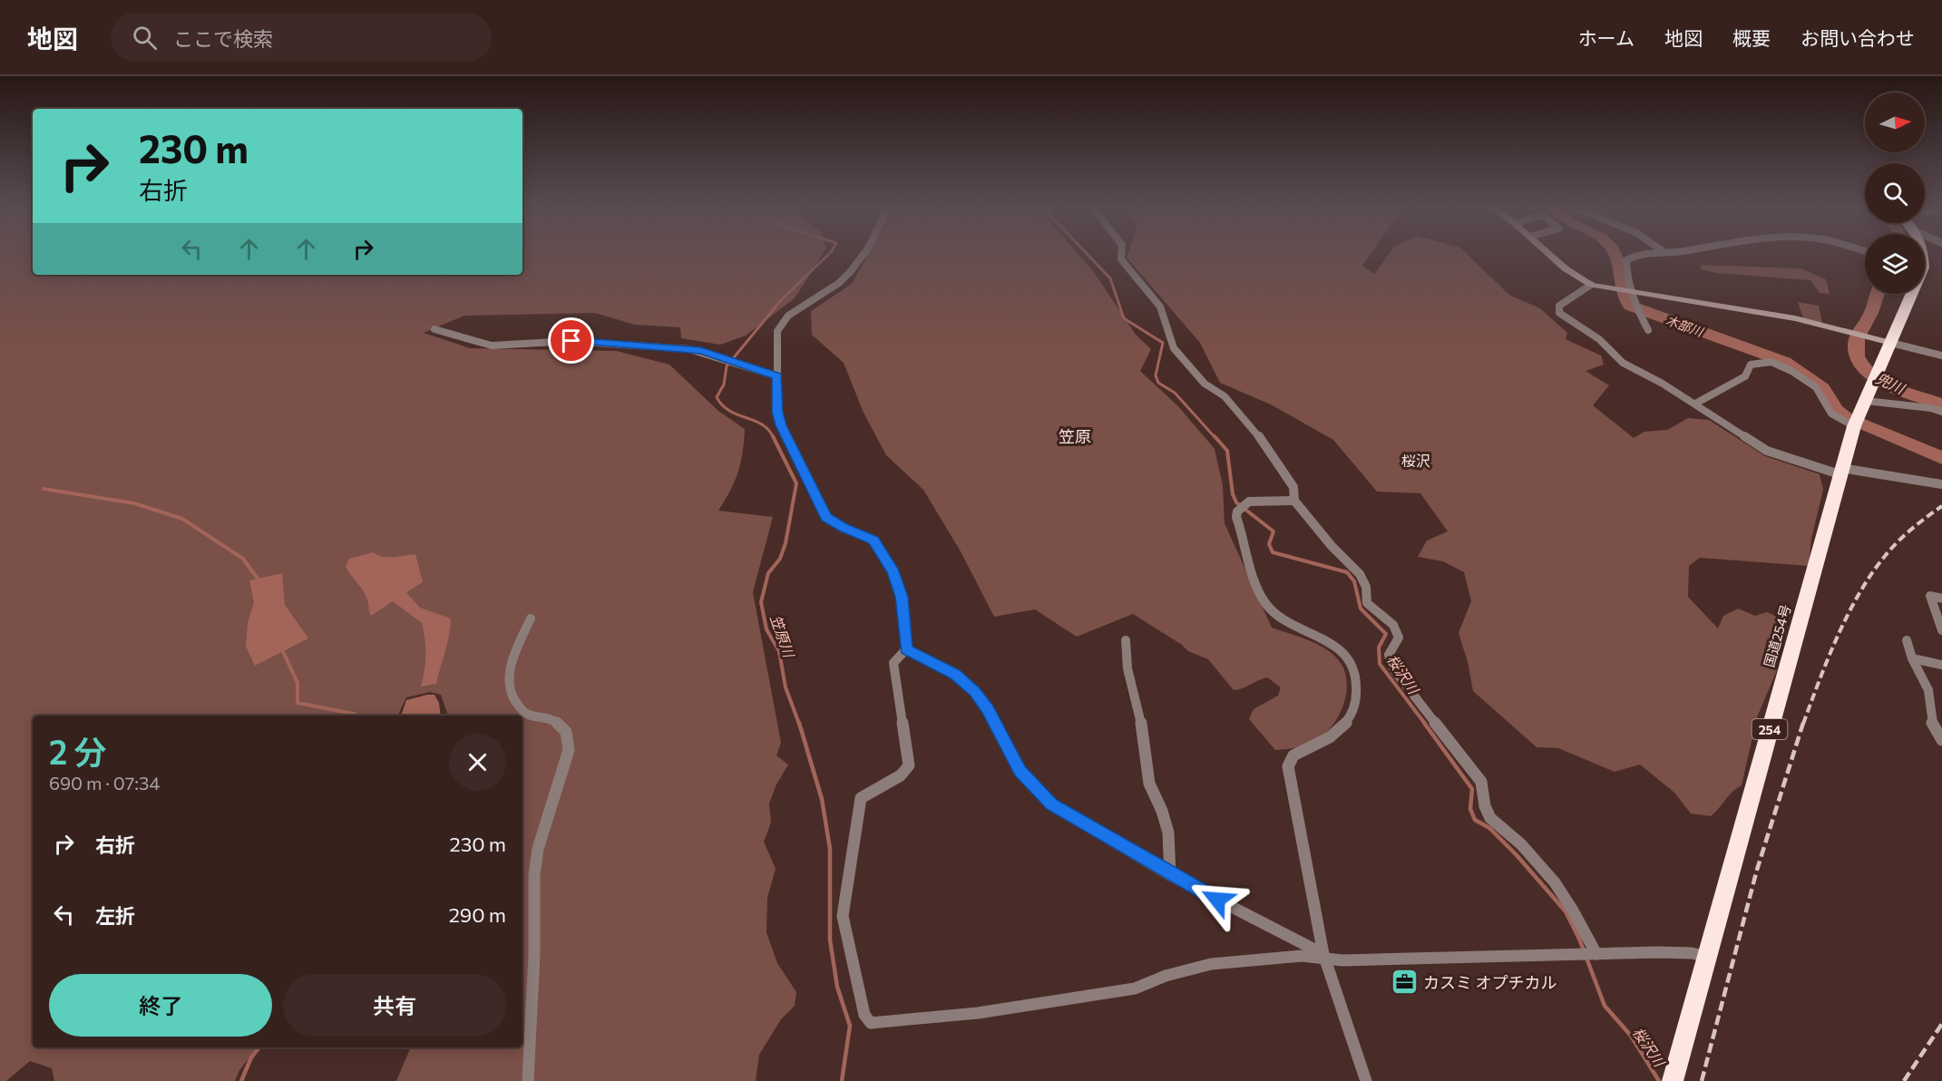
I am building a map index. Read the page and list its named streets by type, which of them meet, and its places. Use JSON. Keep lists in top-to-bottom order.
{
  "streets": {
    "highway": ["国道254号", "254"]
  },
  "districts": ["笠原", "桜沢"],
  "water": [
    "木部川",
    "兜川",
    "笠原川",
    "桜沢川"
  ],
  "places": {
    "office": ["カスミ オプチカル"]
  },
  "north": "right",
  "page": {
    "header": "地図",
    "search": "ここで検索",
    "nav": [
      "ホーム",
      "地図",
      "概要",
      "お問い合わせ"
    ],
    "turn": ["230 m", "右折"],
    "heading": ["2 分", "690 m · 07:34"],
    "list": [
      {
        "name": "右折",
        "value": "230 m"
      },
      {
        "name": "左折",
        "value": "290 m"
      }
    ],
    "buttons": ["終了", "共有"]
  }
}
